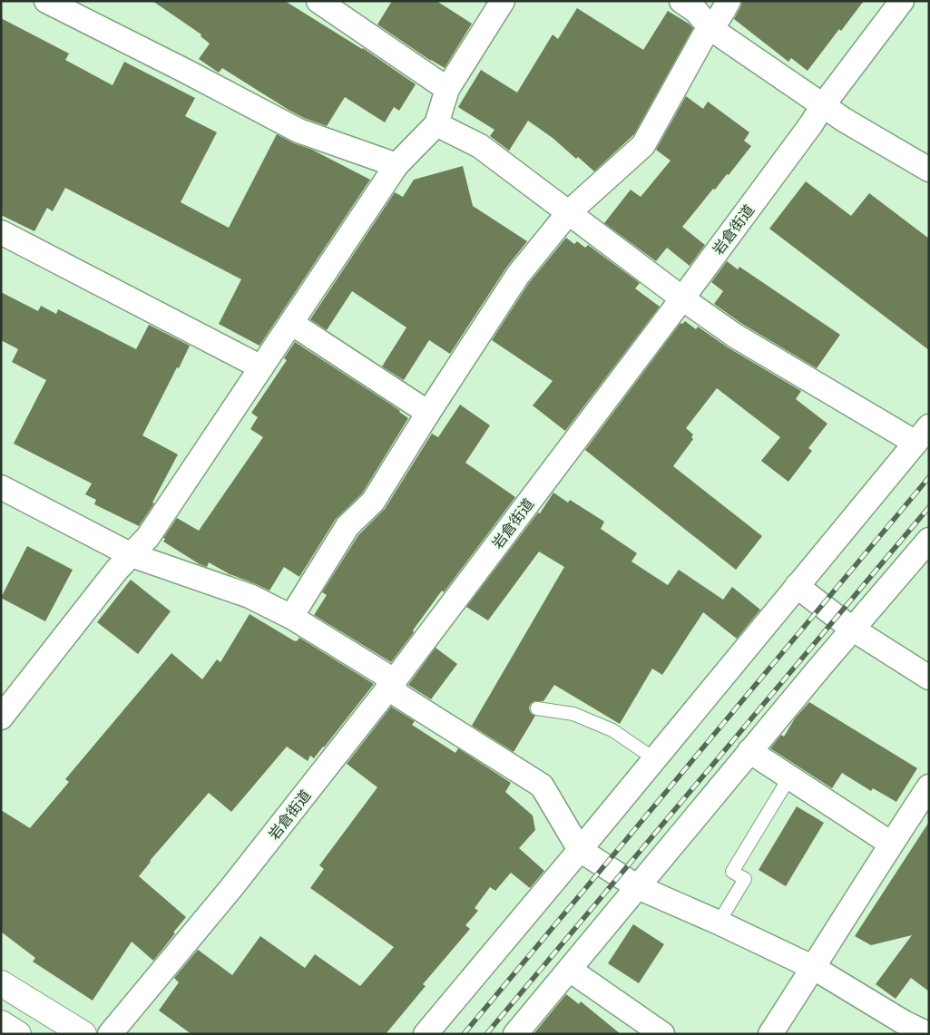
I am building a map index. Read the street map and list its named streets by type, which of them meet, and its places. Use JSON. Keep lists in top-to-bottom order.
{
  "streets": {
    "street": ["岩倉街道"]
  }
}
